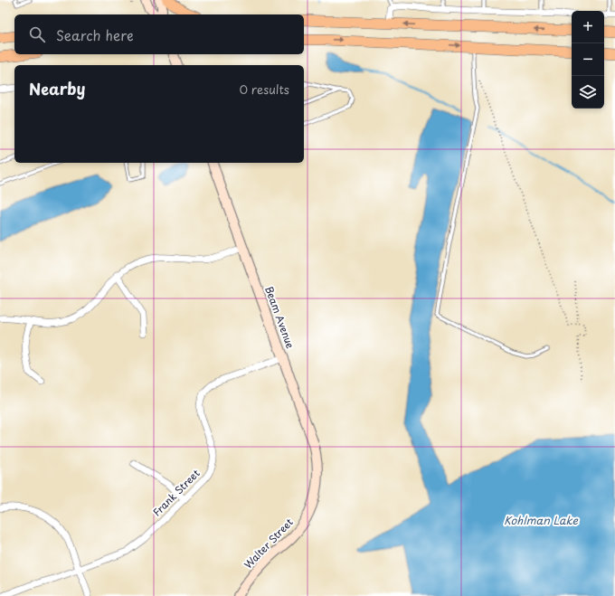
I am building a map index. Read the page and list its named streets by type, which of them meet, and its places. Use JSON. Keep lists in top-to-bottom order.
{
  "streets": {
    "street": ["Beam Avenue", "Frank Street", "Walter Street"]
  },
  "crossings": [
    ["Beam Avenue", "Frank Street"],
    ["Beam Avenue", "Walter Street"]
  ],
  "water": ["Kohlman Lake"],
  "page": {
    "map_buttons": ["+", "−"],
    "search": "Search here",
    "heading": ["Nearby", "0 results"]
  }
}
